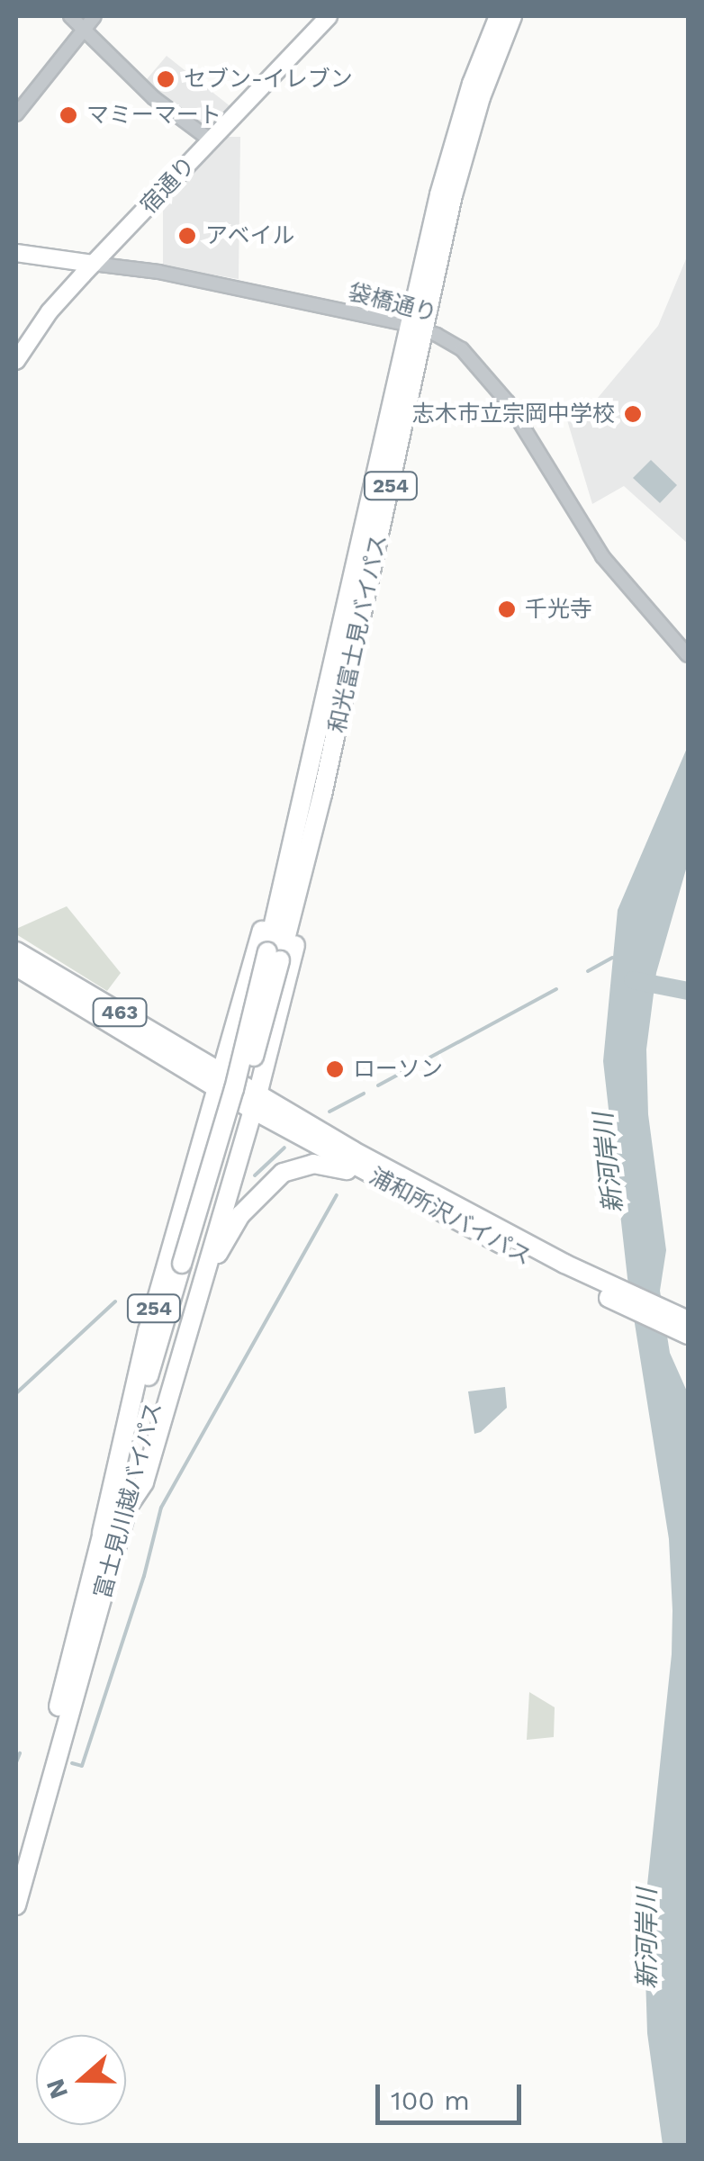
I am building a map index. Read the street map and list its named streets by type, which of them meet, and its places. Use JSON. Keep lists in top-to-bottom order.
{
  "streets": {
    "highway": [
      "254",
      "和光富士見バイパス",
      "463",
      "浦和所沢バイパス",
      "富士見川越バイパス"
    ],
    "main road": ["宿通り"],
    "street": ["袋橋通り"]
  },
  "crossings": [
    ["宿通り", "袋橋通り"],
    ["袋橋通り", "和光富士見バイパス"],
    ["254", "和光富士見バイパス"],
    ["254", "463"],
    ["254", "浦和所沢バイパス"],
    ["254", "富士見川越バイパス"],
    ["和光富士見バイパス", "463"],
    ["和光富士見バイパス", "浦和所沢バイパス"],
    ["和光富士見バイパス", "富士見川越バイパス"],
    ["463", "浦和所沢バイパス"],
    ["463", "富士見川越バイパス"],
    ["浦和所沢バイパス", "富士見川越バイパス"]
  ],
  "water": ["新河岸川"],
  "places": [
    "セブン-イレブン",
    "マミーマート",
    "アベイル",
    "志木市立宗岡中学校",
    "千光寺",
    "ローソン"
  ],
  "scale_bar": "100 m",
  "north": "left"
}
